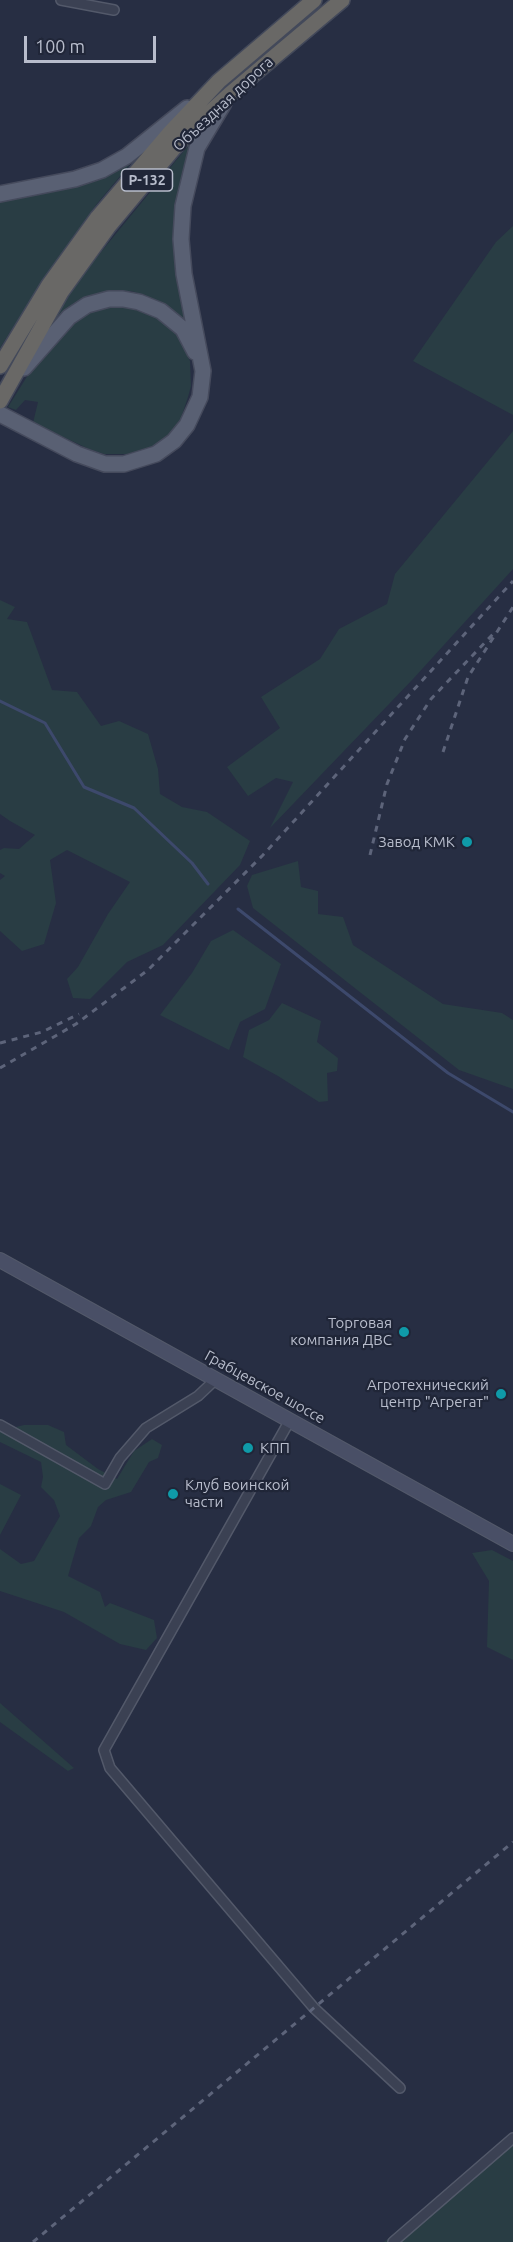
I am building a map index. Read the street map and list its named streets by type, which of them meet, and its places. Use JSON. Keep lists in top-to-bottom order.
{
  "streets": {
    "highway": ["Объездная дорога", "Р-132"],
    "main road": ["Грабцевское шоссе"]
  },
  "places": [
    "Завод КМК",
    "Торговая компания ДВС",
    "Агротехнический центр \"Агрегат\"",
    "КПП",
    "Клуб воинской части"
  ],
  "scale_bar": "100 m"
}
